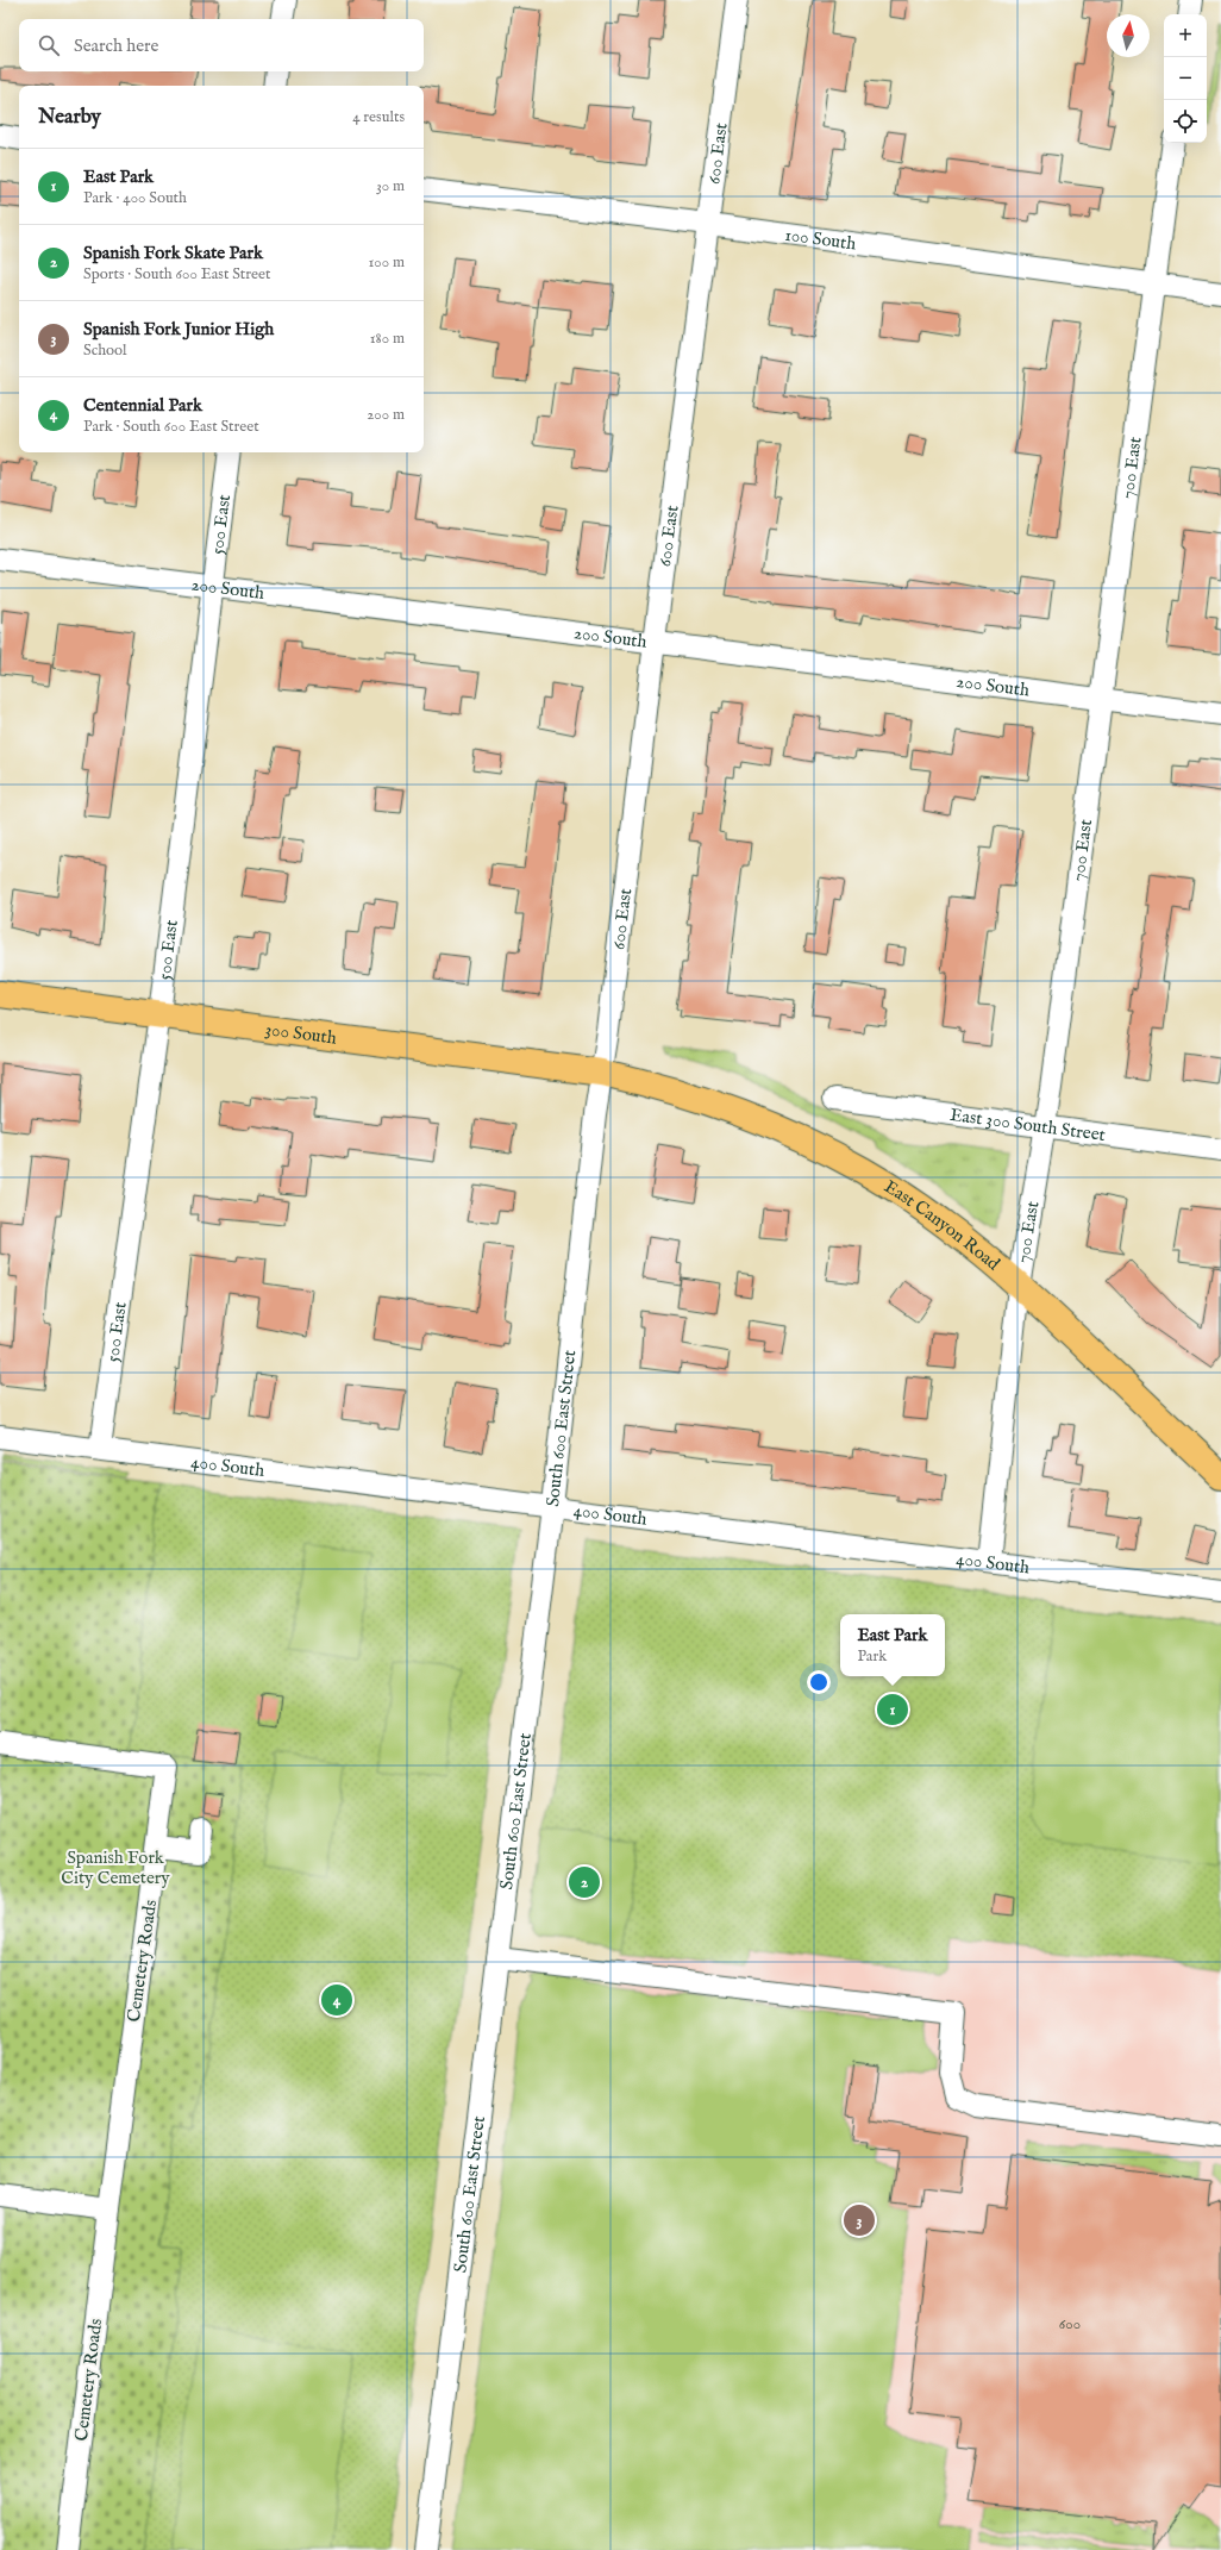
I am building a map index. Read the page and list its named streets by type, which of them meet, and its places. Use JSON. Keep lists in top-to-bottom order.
{
  "streets": {
    "main road": ["300 South", "East Canyon Road"],
    "street": [
      "600 East",
      "100 South",
      "700 East",
      "500 East",
      "200 South",
      "East 300 South Street",
      "South 600 East Street",
      "400 South",
      "Cemetery Roads"
    ]
  },
  "crossings": [
    ["600 East", "100 South"],
    ["600 East", "200 South"],
    ["600 East", "300 South"],
    ["600 East", "East Canyon Road"],
    ["600 East", "South 600 East Street"],
    ["100 South", "700 East"],
    ["700 East", "200 South"],
    ["700 East", "East 300 South Street"],
    ["700 East", "East Canyon Road"],
    ["700 East", "400 South"],
    ["500 East", "200 South"],
    ["500 East", "300 South"],
    ["500 East", "400 South"],
    ["300 South", "East Canyon Road"],
    ["300 South", "South 600 East Street"],
    ["East Canyon Road", "South 600 East Street"],
    ["South 600 East Street", "400 South"]
  ],
  "parks": ["Spanish Fork City Cemetery"],
  "house_numbers": ["600"],
  "north": "top",
  "page": {
    "map_buttons": ["+", "−"],
    "search": "Search here",
    "heading": ["Nearby", "4 results"],
    "list": [
      {
        "mark": "1",
        "name": "East Park",
        "note": "Park · 400 South",
        "value": "30 m"
      },
      {
        "mark": "2",
        "name": "Spanish Fork Skate Park",
        "note": "Sports · South 600 East Street",
        "value": "100 m"
      },
      {
        "mark": "3",
        "name": "Spanish Fork Junior High",
        "note": "School",
        "value": "180 m"
      },
      {
        "mark": "4",
        "name": "Centennial Park",
        "note": "Park · South 600 East Street",
        "value": "200 m"
      }
    ],
    "popup": ["East Park", "Park"],
    "pins": [
      "1",
      "2",
      "4",
      "3"
    ]
  }
}
